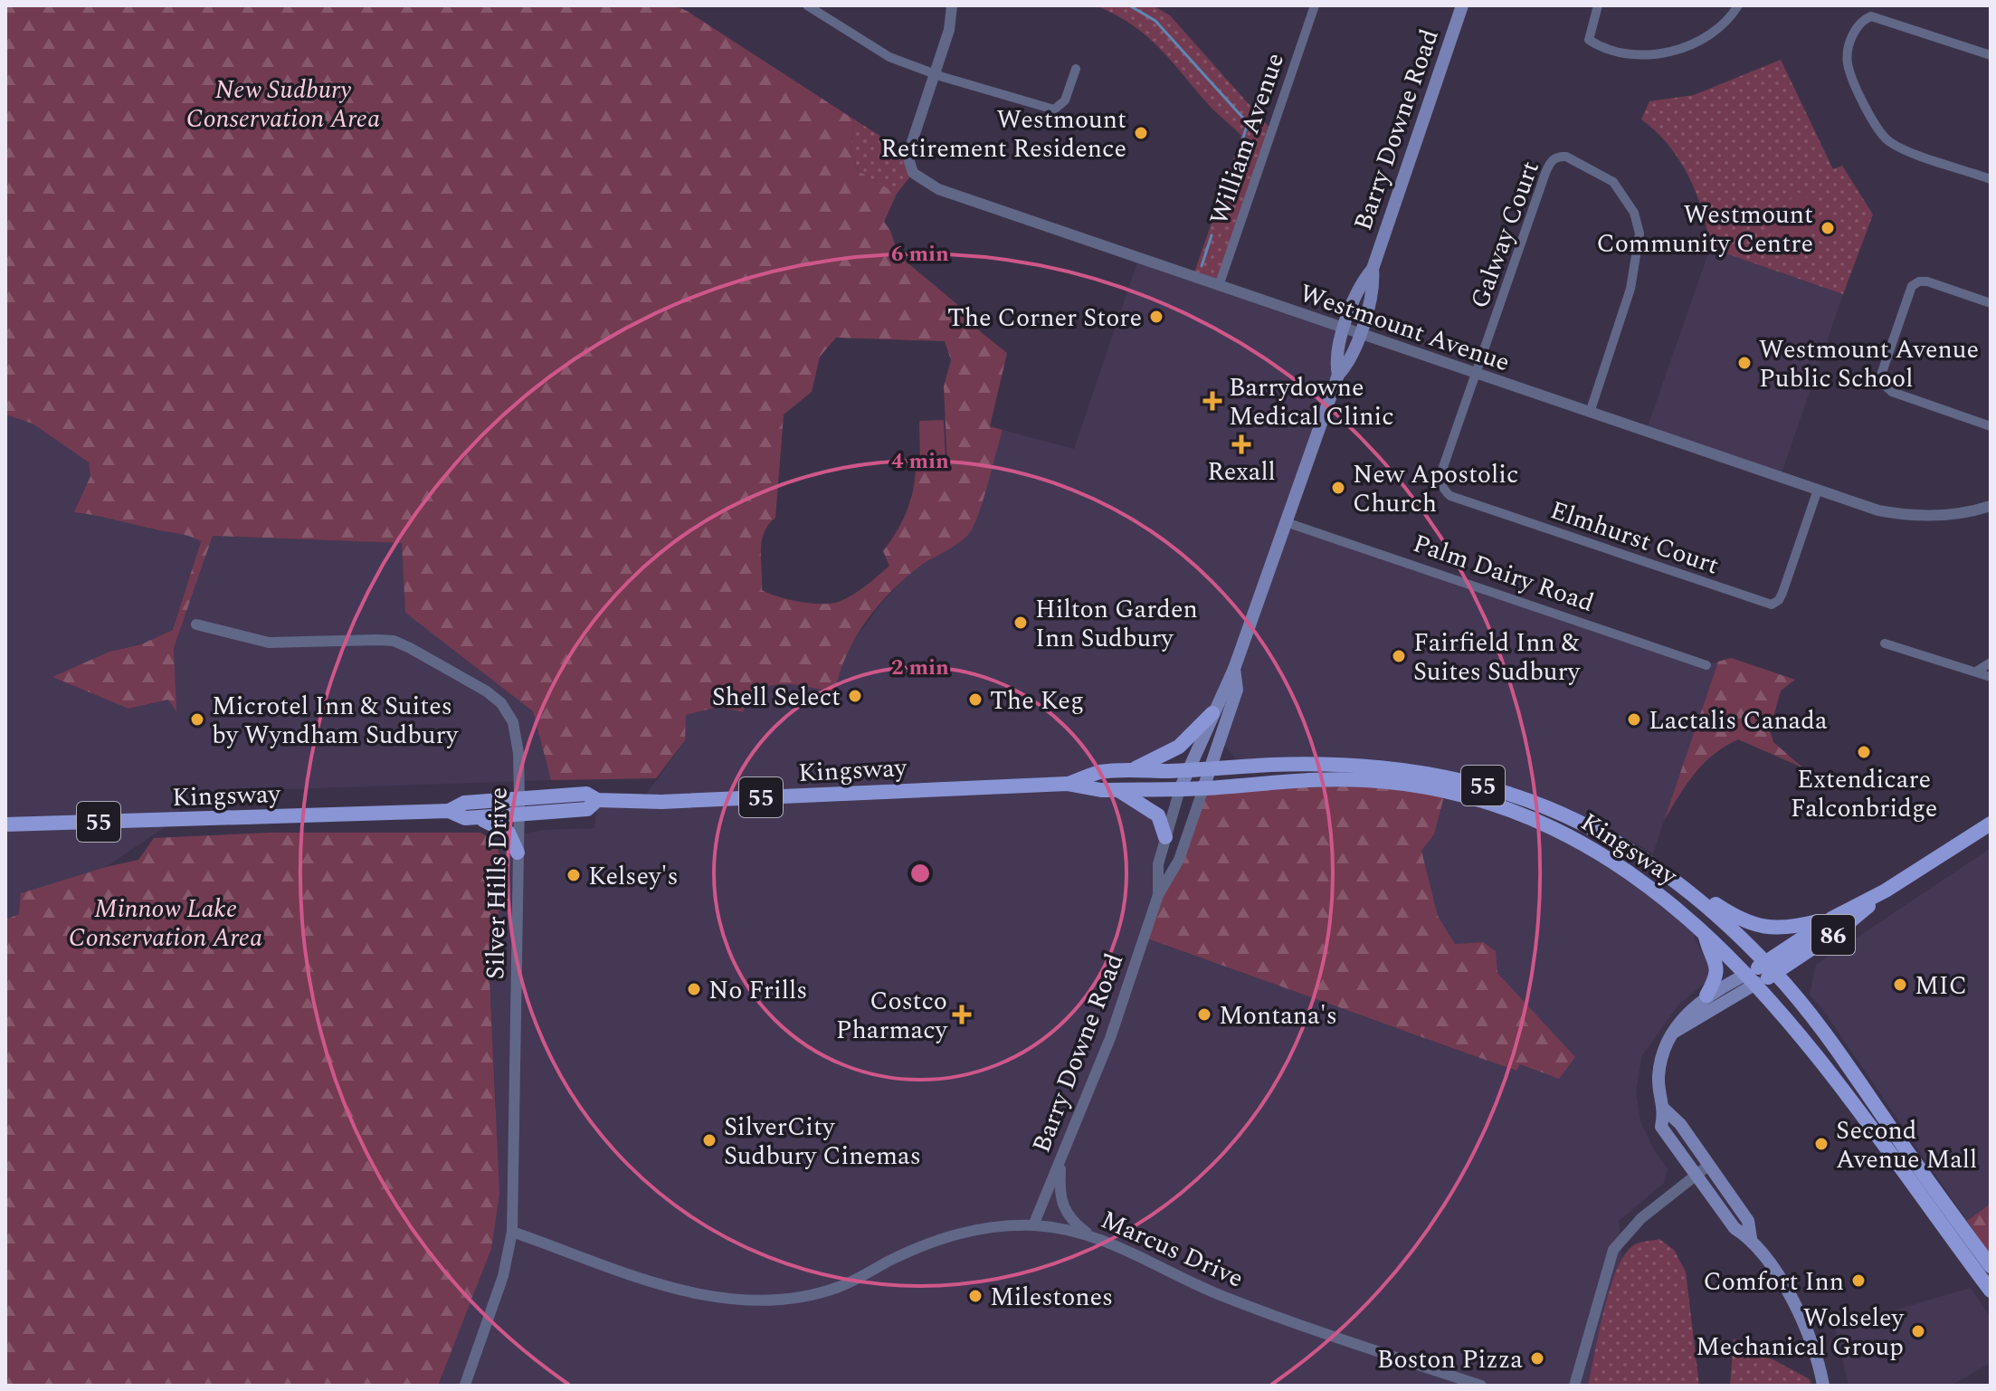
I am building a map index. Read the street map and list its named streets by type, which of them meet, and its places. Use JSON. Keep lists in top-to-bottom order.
{
  "streets": {
    "main road": [
      "Barry Downe Road",
      "Kingsway",
      "55",
      "86"
    ],
    "street": [
      "William Avenue",
      "Galway Court",
      "Westmount Avenue",
      "Elmhurst Court",
      "Palm Dairy Road",
      "Silver Hills Drive",
      "Marcus Drive"
    ]
  },
  "crossings": [
    ["Barry Downe Road", "Westmount Avenue"],
    ["Barry Downe Road", "Palm Dairy Road"],
    ["Barry Downe Road", "Kingsway"],
    ["Barry Downe Road", "Marcus Drive"],
    ["William Avenue", "Westmount Avenue"],
    ["Galway Court", "Westmount Avenue"],
    ["Galway Court", "Elmhurst Court"],
    ["Westmount Avenue", "Elmhurst Court"],
    ["Kingsway", "Silver Hills Drive"],
    ["Kingsway", "86"],
    ["Silver Hills Drive", "Marcus Drive"]
  ],
  "parks": ["New Sudbury Conservation Area", "Minnow Lake Conservation Area"],
  "places": {
    "other": [
      "Westmount Retirement Residence",
      "Westmount Community Centre",
      "The Corner Store",
      "Westmount Avenue Public School",
      "New Apostolic Church",
      "Hilton Garden Inn Sudbury",
      "Fairfield Inn & Suites Sudbury",
      "Shell Select",
      "The Keg",
      "Microtel Inn & Suites by Wyndham Sudbury",
      "Lactalis Canada",
      "Extendicare Falconbridge",
      "Kelsey's",
      "MIC",
      "No Frills",
      "Montana's",
      "SilverCity Sudbury Cinemas",
      "Second Avenue Mall",
      "Comfort Inn",
      "Milestones",
      "Wolseley Mechanical Group",
      "Boston Pizza"
    ],
    "health": ["Barrydowne Medical Clinic", "Rexall", "Costco Pharmacy"]
  },
  "rings": ["6 min", "4 min", "2 min"]
}
